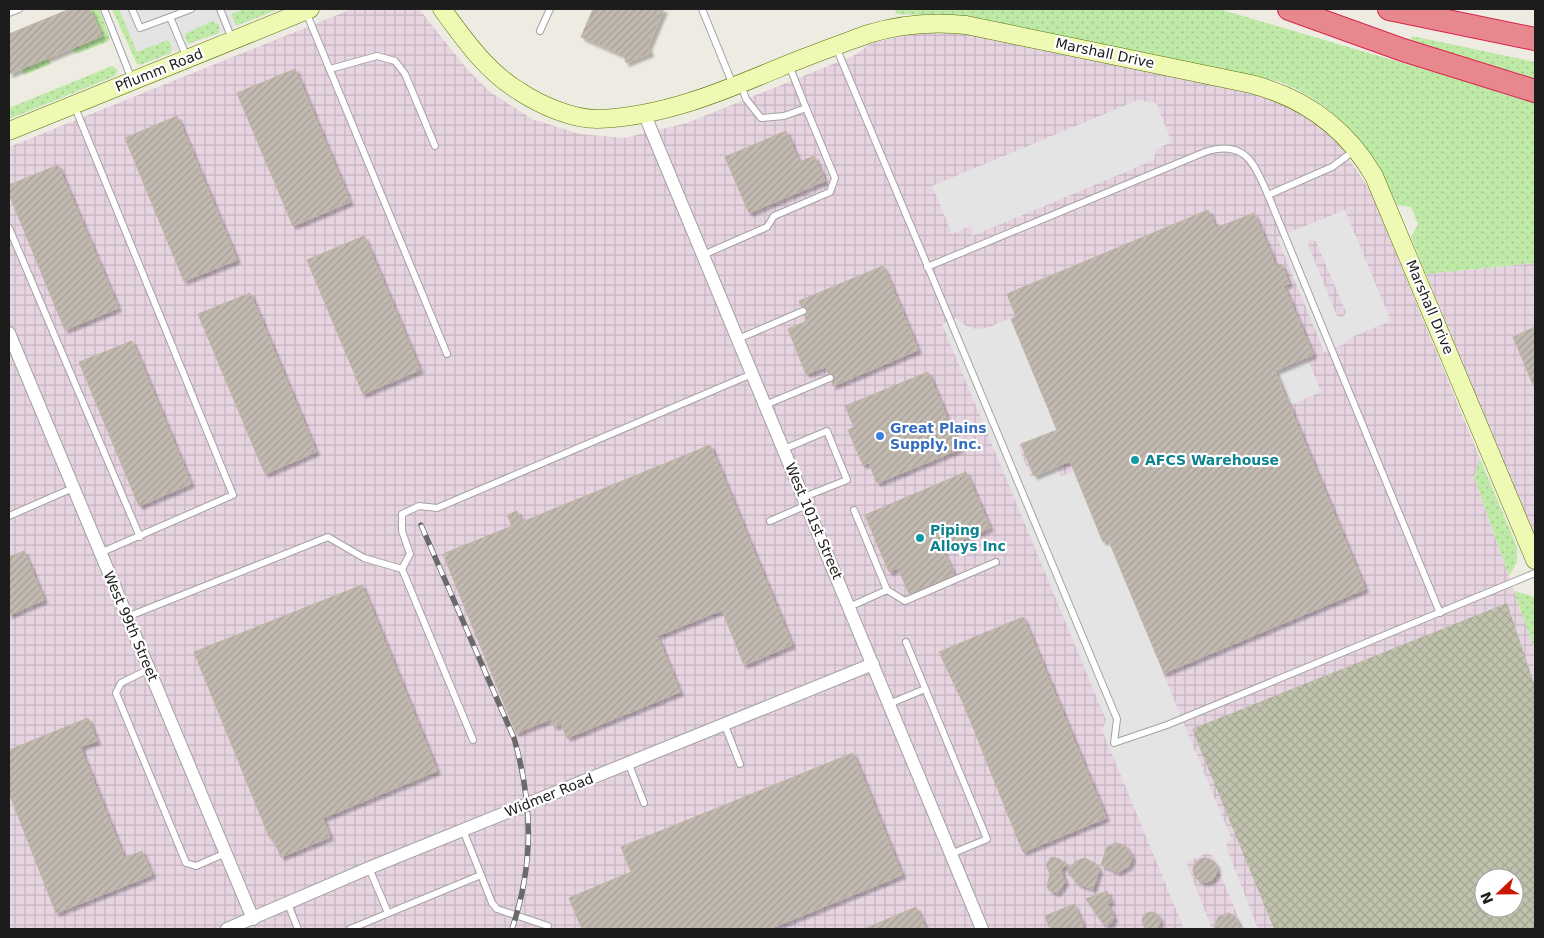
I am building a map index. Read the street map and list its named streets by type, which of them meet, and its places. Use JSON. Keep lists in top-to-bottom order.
{
  "streets": {
    "street": [
      "Marshall Drive",
      "Pflumm Road",
      "West 101st Street",
      "West 99th Street",
      "Widmer Road"
    ]
  },
  "crossings": [
    ["Marshall Drive", "West 101st Street"],
    ["West 101st Street", "Widmer Road"],
    ["West 99th Street", "Widmer Road"]
  ],
  "places": ["Great Plains Supply, Inc.", "AFCS Warehouse", "Piping Alloys Inc"],
  "north": "left"
}
